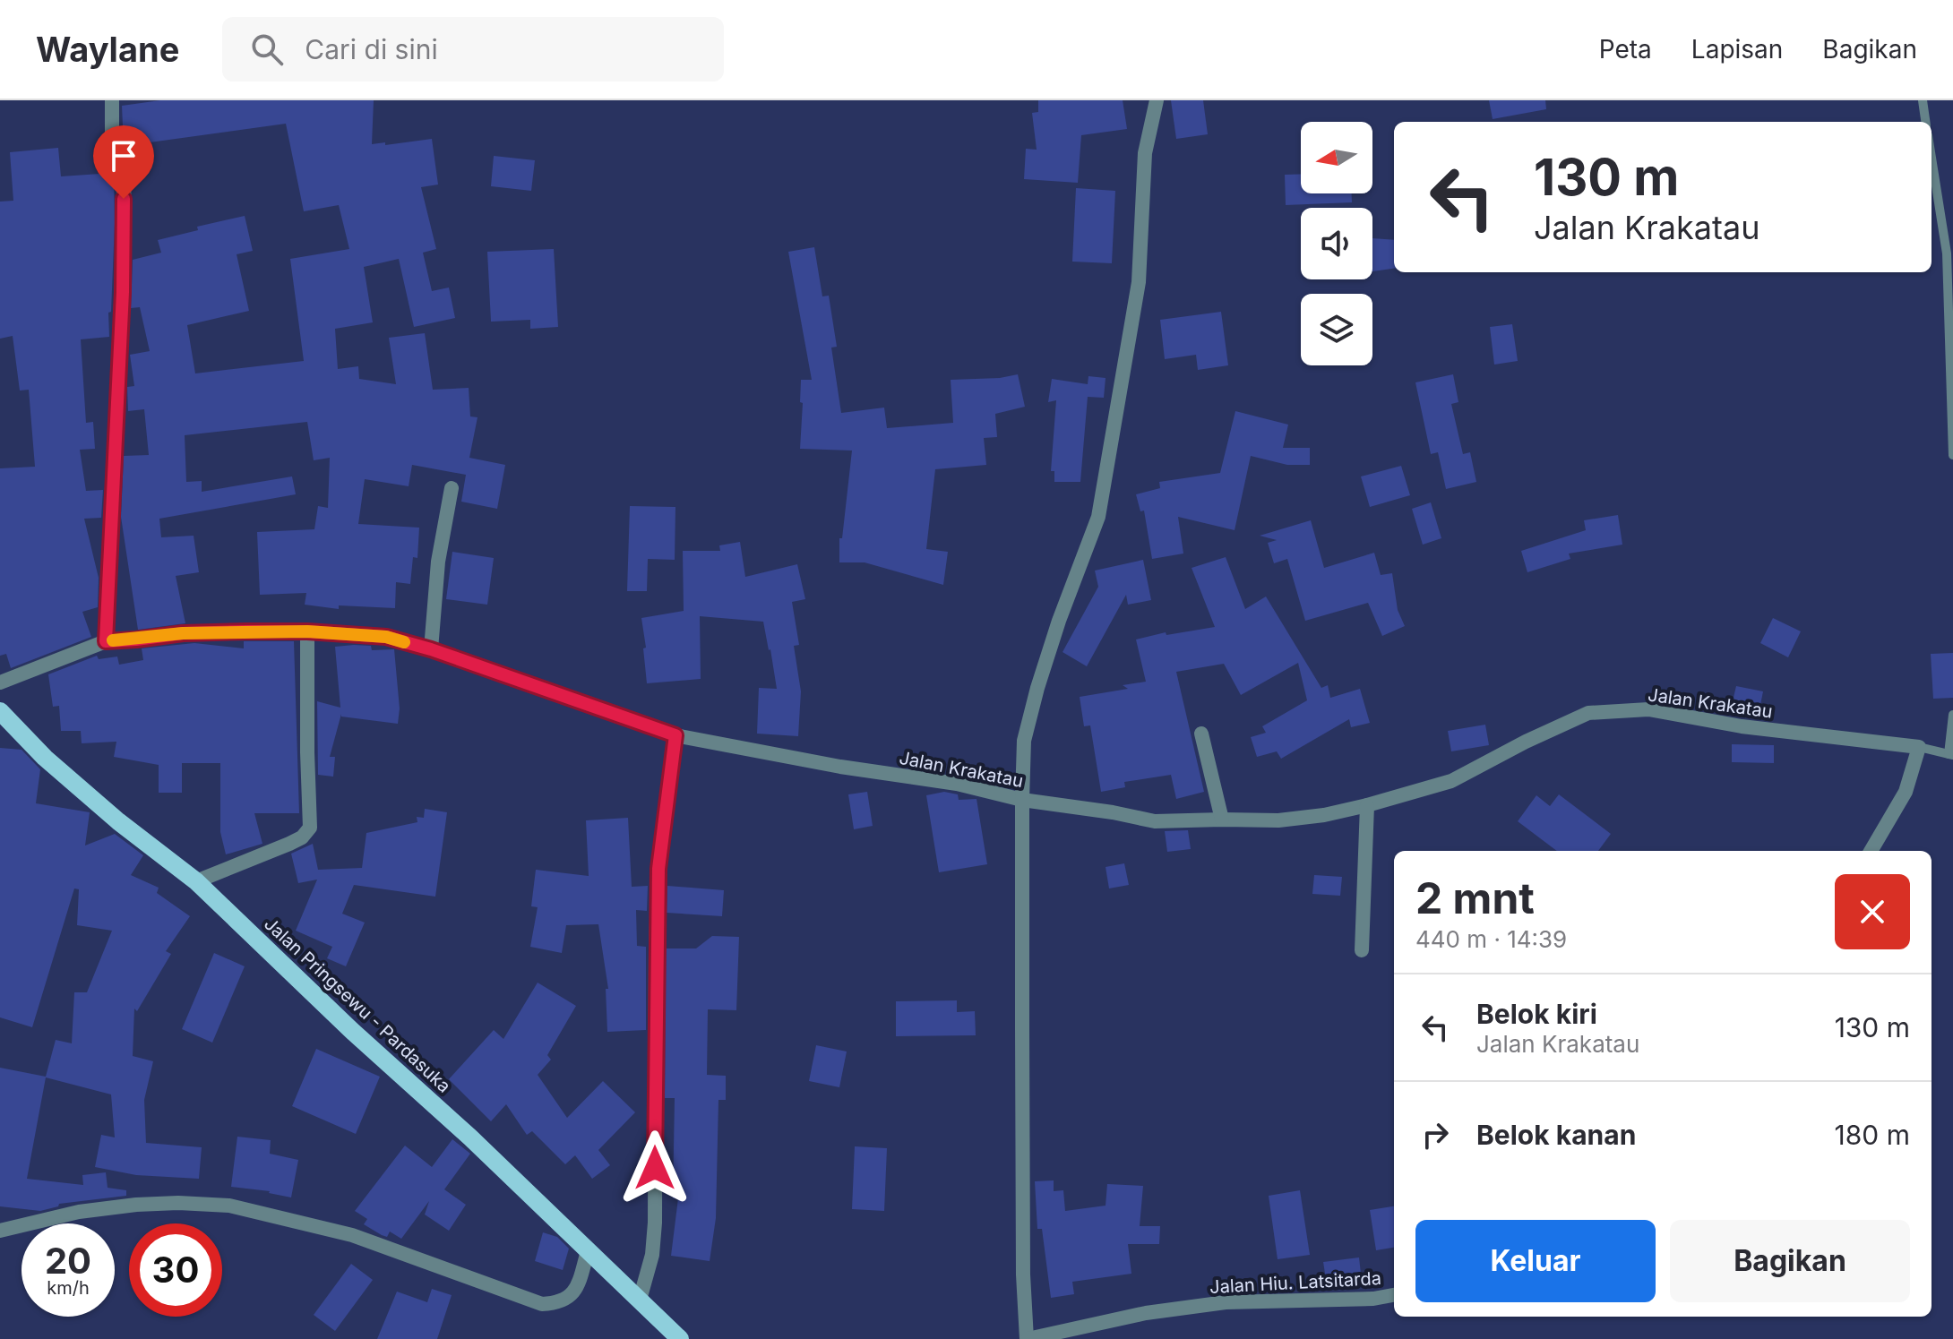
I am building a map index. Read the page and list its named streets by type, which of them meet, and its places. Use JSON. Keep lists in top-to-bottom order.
{
  "streets": {
    "main road": ["Jalan Pringsewu - Pardasuka"],
    "street": ["Jalan Krakatau", "Jalan Hiu. Latsitarda"]
  },
  "north": "left",
  "page": {
    "header": "Waylane",
    "search": "Cari di sini",
    "nav": ["Peta", "Lapisan", "Bagikan"],
    "turn": ["130 m", "Jalan Krakatau"],
    "heading": ["2 mnt", "440 m · 14:39"],
    "list": [
      {
        "name": "Belok kiri",
        "note": "Jalan Krakatau",
        "value": "130 m"
      },
      {
        "name": "Belok kanan",
        "value": "180 m"
      }
    ],
    "buttons": ["Keluar", "Bagikan"],
    "speed": "20 km/h",
    "limit": "30"
  }
}
